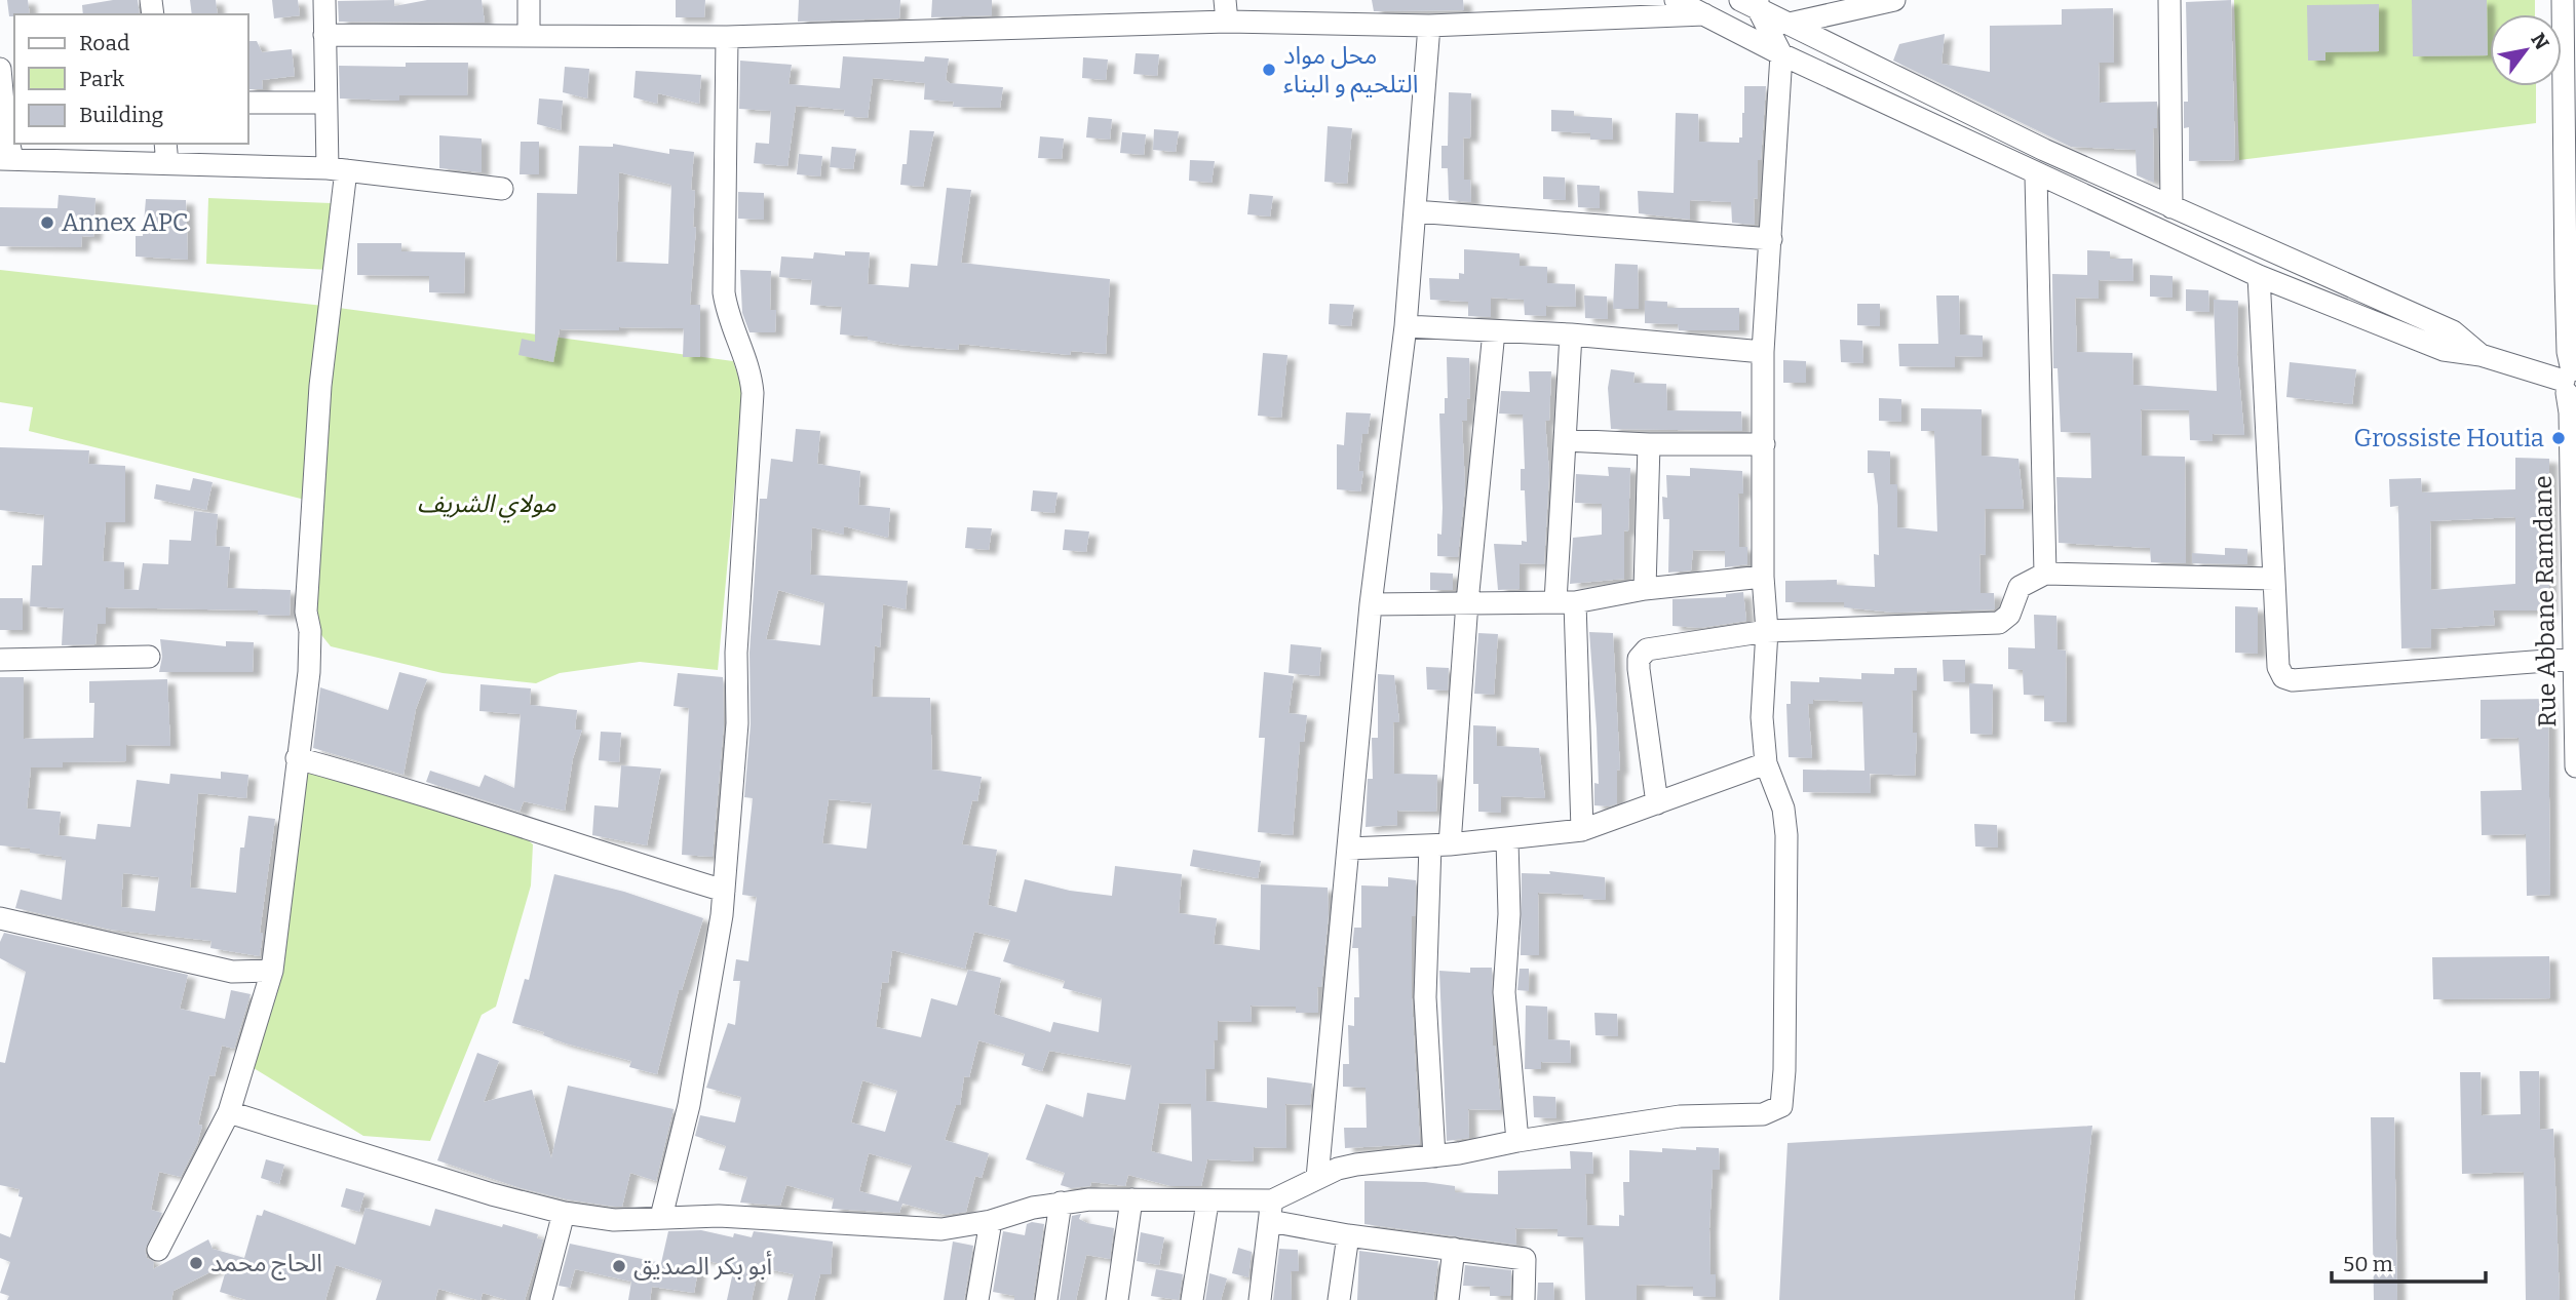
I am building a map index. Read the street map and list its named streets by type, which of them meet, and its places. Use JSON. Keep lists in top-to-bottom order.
{
  "streets": {
    "street": ["Rue Abbane Ramdane"]
  },
  "parks": ["مولاي الشريف"],
  "places": [
    "محل مواد التلحيم و البناء",
    "Annex APC",
    "Grossiste Houtia",
    "الحاج محمد",
    "أبو بكر الصديق"
  ],
  "legend": ["Road", "Park", "Building"],
  "scale_bar": "50 m",
  "north": "top right"
}
